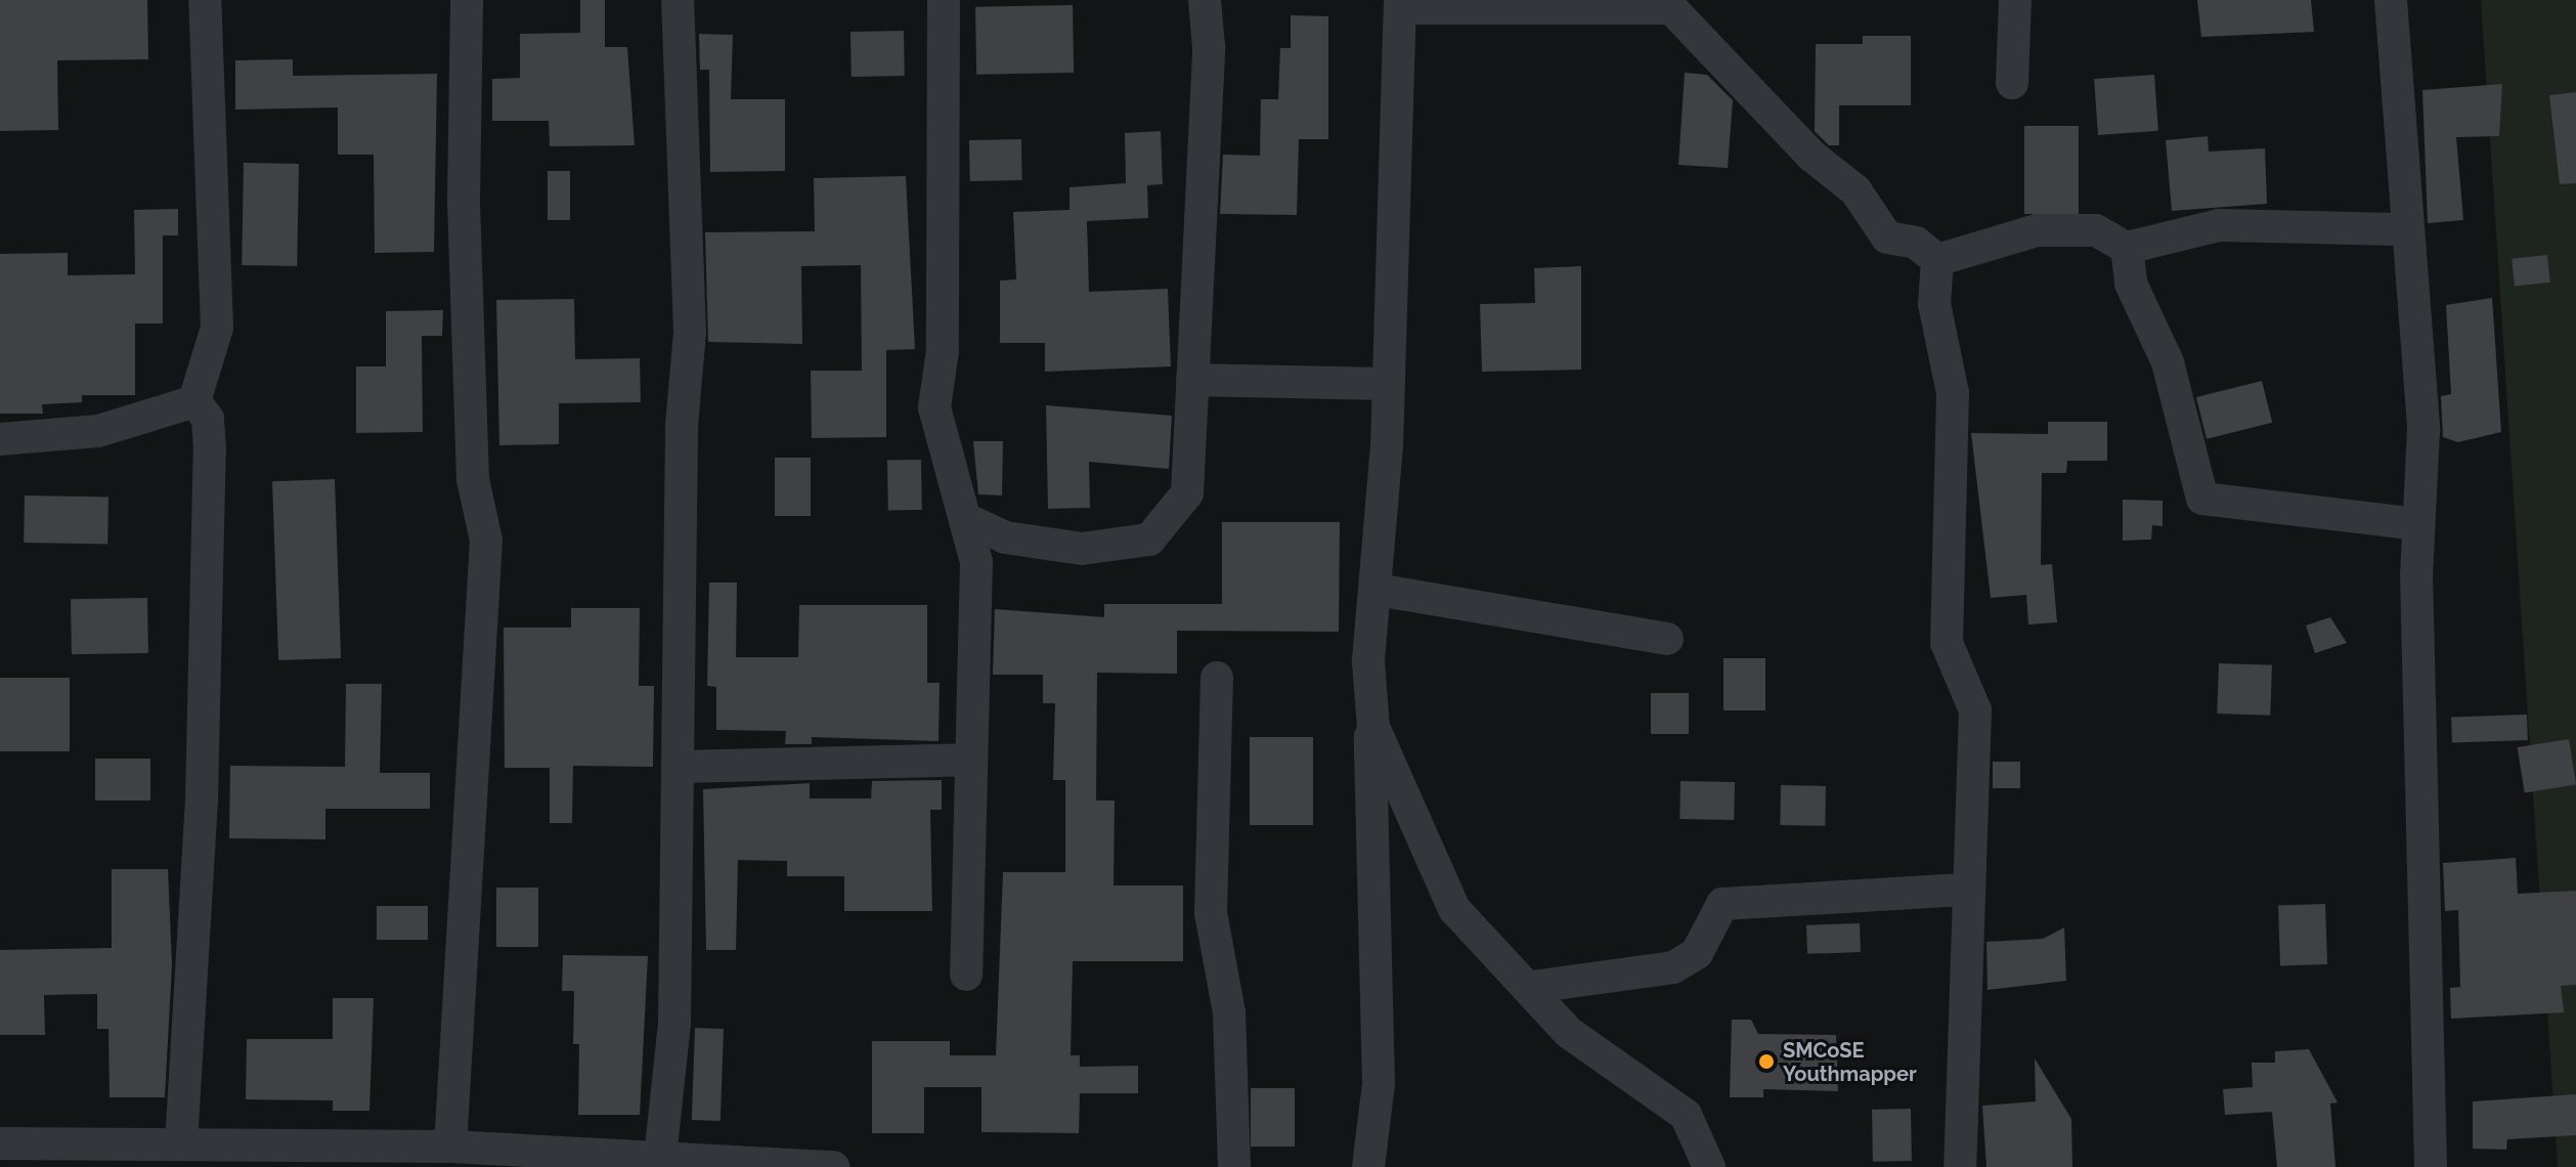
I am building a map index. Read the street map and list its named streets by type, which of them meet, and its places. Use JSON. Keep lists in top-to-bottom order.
{
  "places": ["SMCoSE Youthmapper"]
}
